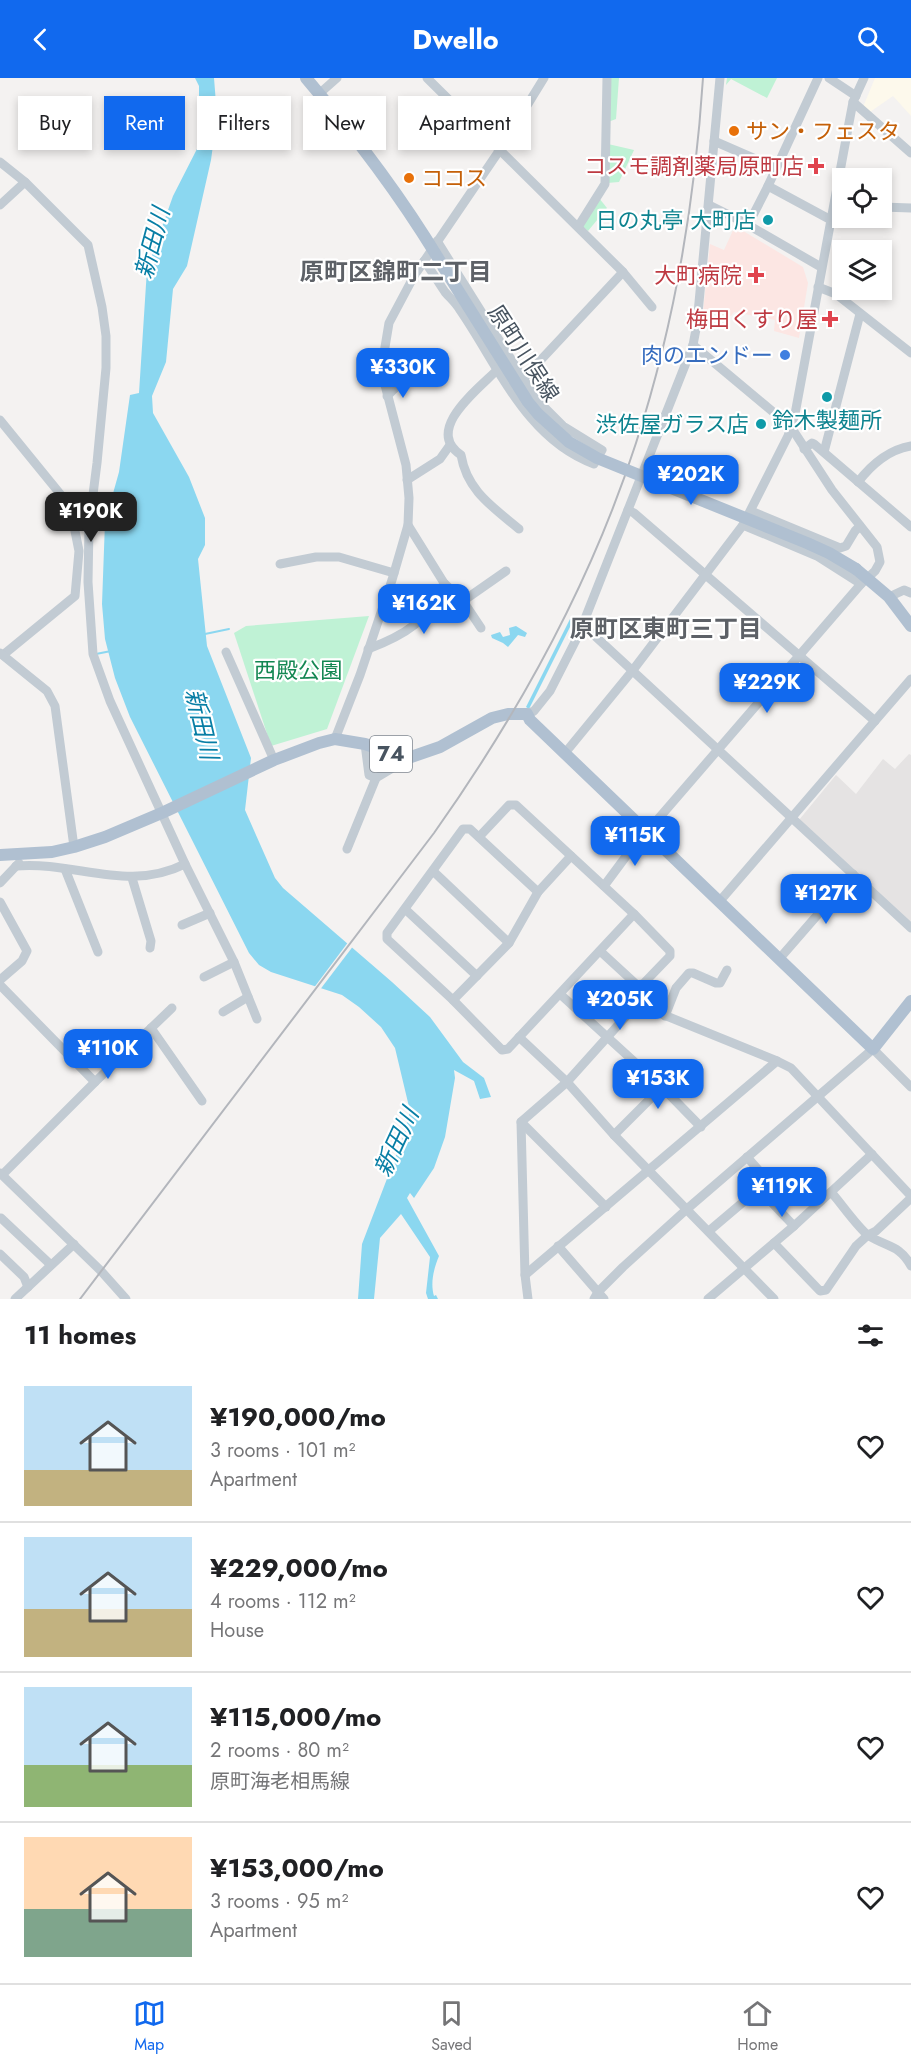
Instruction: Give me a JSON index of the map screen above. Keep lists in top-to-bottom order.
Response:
{
  "streets": {
    "main road": ["原町川俣線", "74"]
  },
  "districts": ["原町区錦町二丁目", "原町区東町三丁目"],
  "water": ["新田川"],
  "parks": ["西殿公園"],
  "places": {
    "other": [
      "サン・フェスタ",
      "ココス",
      "日の丸亭 大町店",
      "肉のエンドー",
      "鈴木製麺所",
      "渋佐屋ガラス店"
    ],
    "health": ["コスモ調剤薬局原町店", "大町病院", "梅田くすり屋"]
  },
  "page": {
    "header": "Dwello",
    "chip": [
      "Buy",
      "Rent",
      "Filters",
      "New",
      "Apartment"
    ],
    "price": [
      "¥330K",
      "¥202K",
      "¥190K",
      "¥162K",
      "¥229K",
      "¥115K",
      "¥127K",
      "¥205K",
      "¥110K",
      "¥153K",
      "¥119K"
    ],
    "heading": "11 homes",
    "list": [
      {
        "name": "¥190,000/mo",
        "note": "3 rooms · 101 m² · Apartment"
      },
      {
        "name": "¥229,000/mo",
        "note": "4 rooms · 112 m² · House"
      },
      {
        "name": "¥115,000/mo",
        "note": "2 rooms · 80 m² · 原町海老相馬線"
      },
      {
        "name": "¥153,000/mo",
        "note": "3 rooms · 95 m² · Apartment"
      }
    ],
    "tabs": ["Map", "Saved", "Home"]
  }
}
